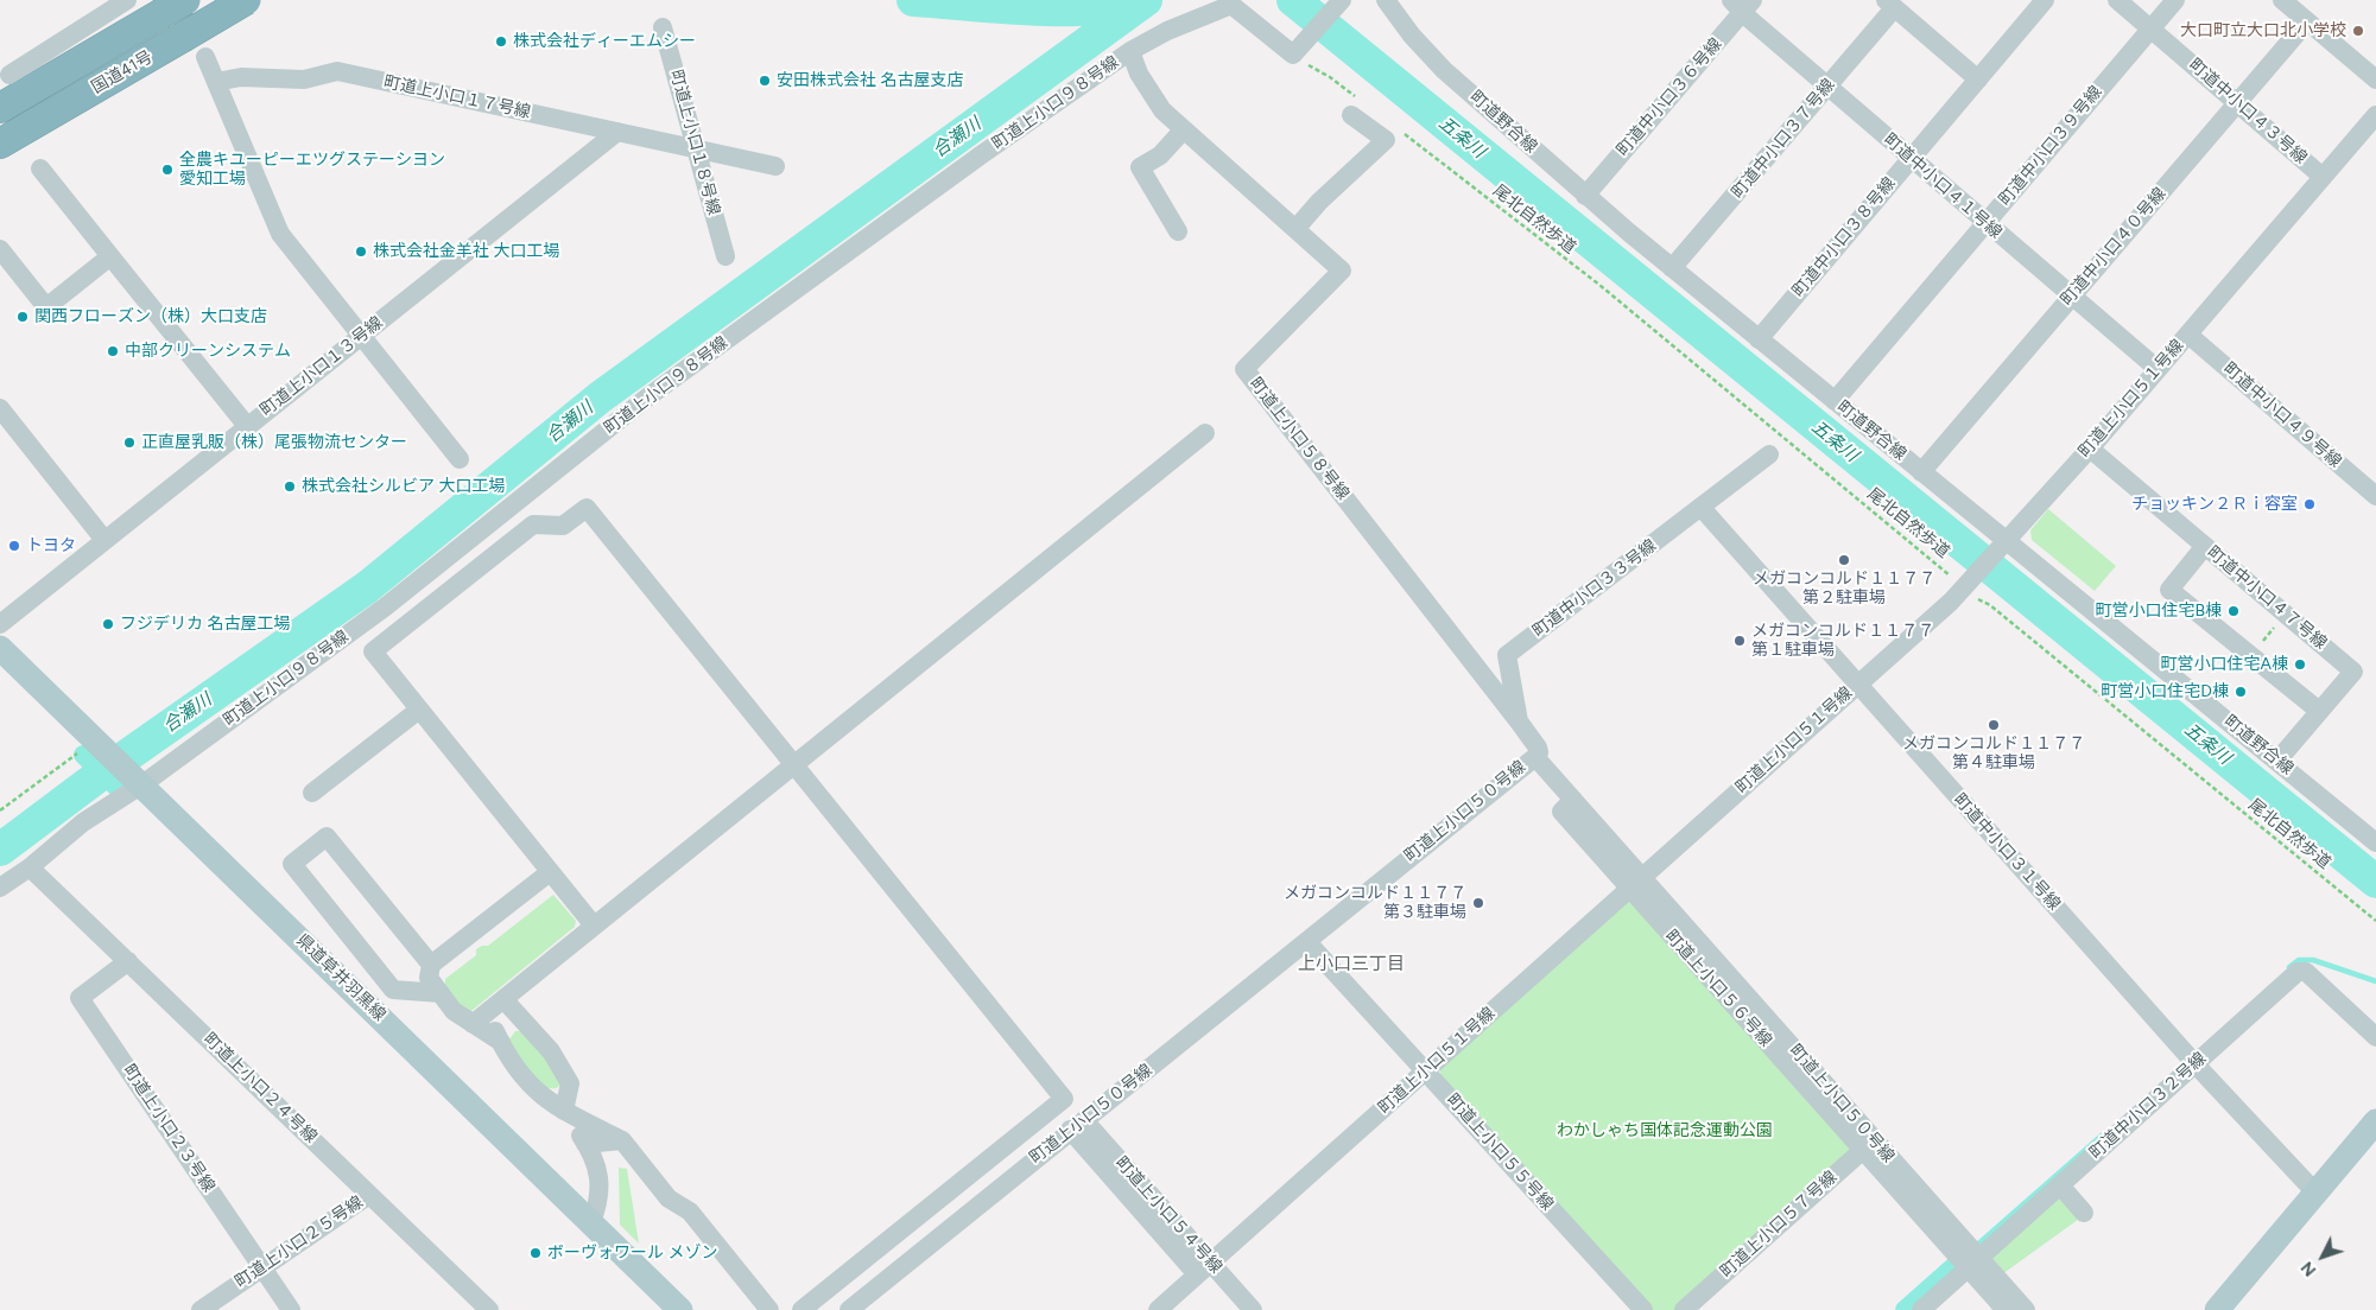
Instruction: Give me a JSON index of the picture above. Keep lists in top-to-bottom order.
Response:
{
  "streets": {
    "highway": ["国道41号"],
    "main road": ["県道草井羽黒線"],
    "street": [
      "町道上小口１７号線",
      "町道中小口３６号線",
      "町道上小口９８号線",
      "町道中小口４３号線",
      "町道野合線",
      "町道中小口３７号線",
      "町道上小口１８号線",
      "町道中小口３９号線",
      "町道中小口４１号線",
      "町道中小口３８号線",
      "町道中小口４０号線",
      "町道上小口１３号線",
      "町道上小口５１号線",
      "町道中小口４９号線",
      "町道上小口５８号線",
      "町道中小口３３号線",
      "町道中小口４７号線",
      "町道上小口５０号線",
      "町道中小口３１号線",
      "町道上小口５６号線",
      "町道上小口２４号線",
      "町道中小口３２号線",
      "町道上小口２３号線",
      "町道上小口５５号線",
      "町道上小口５４号線",
      "町道上小口５７号線",
      "町道上小口２５号線"
    ],
    "path": ["尾北自然歩道"]
  },
  "crossings": [
    ["町道上小口１７号線", "町道上小口１８号線"],
    ["町道上小口１７号線", "町道上小口１３号線"],
    ["町道中小口３６号線", "町道野合線"],
    ["町道中小口３６号線", "町道中小口４１号線"],
    ["町道上小口９８号線", "町道上小口５８号線"],
    ["町道上小口９８号線", "県道草井羽黒線"],
    ["町道上小口９８号線", "町道上小口２４号線"],
    ["町道中小口４３号線", "町道中小口３９号線"],
    ["町道中小口４３号線", "町道中小口４０号線"],
    ["町道中小口４３号線", "町道上小口５１号線"],
    ["町道野合線", "町道中小口３７号線"],
    ["町道野合線", "町道中小口３９号線"],
    ["町道野合線", "町道中小口３８号線"],
    ["町道野合線", "町道中小口４０号線"],
    ["町道野合線", "町道上小口５１号線"],
    ["町道野合線", "町道中小口４７号線"],
    ["町道中小口３７号線", "町道中小口４１号線"],
    ["町道中小口３９号線", "町道中小口４１号線"],
    ["町道中小口４１号線", "町道中小口３８号線"],
    ["町道中小口４１号線", "町道中小口４０号線"],
    ["町道中小口４１号線", "町道上小口５１号線"],
    ["尾北自然歩道", "町道上小口５１号線"],
    ["町道上小口５１号線", "町道中小口４９号線"],
    ["町道上小口５１号線", "町道中小口４７号線"],
    ["町道上小口５１号線", "町道中小口３１号線"],
    ["町道上小口５１号線", "町道上小口５６号線"],
    ["町道上小口５１号線", "町道上小口５５号線"],
    ["町道上小口５１号線", "町道上小口５４号線"],
    ["町道上小口５８号線", "町道中小口３３号線"],
    ["町道中小口３３号線", "町道上小口５０号線"],
    ["町道中小口３３号線", "町道中小口３１号線"],
    ["町道上小口５０号線", "町道上小口５６号線"],
    ["町道上小口５０号線", "町道上小口５５号線"],
    ["町道上小口５０号線", "町道上小口５４号線"],
    ["町道中小口３１号線", "町道中小口３２号線"],
    ["町道上小口５６号線", "町道中小口３２号線"],
    ["町道上小口５６号線", "町道上小口５７号線"],
    ["町道上小口２４号線", "町道上小口２３号線"],
    ["町道上小口２４号線", "町道上小口２５号線"],
    ["町道上小口２３号線", "町道上小口２５号線"]
  ],
  "districts": ["上小口三丁目"],
  "water": ["合瀬川", "五条川"],
  "parks": ["わかしゃち国体記念運動公園"],
  "places": [
    "大口町立大口北小学校",
    "株式会社ディーエムシー",
    "安田株式会社 名古屋支店",
    "全農キユーピーエツグステーシヨン 愛知工場",
    "株式会社金羊社 大口工場",
    "関西フローズン（株）大口支店",
    "中部クリーンシステム",
    "正直屋乳販（株）尾張物流センター",
    "株式会社シルビア 大口工場",
    "チョッキン２Ｒｉ容室",
    "トヨタ",
    "メガコンコルド１１７７ 第２駐車場",
    "町営小口住宅B棟",
    "フジデリカ 名古屋工場",
    "メガコンコルド１１７７ 第１駐車場",
    "町営小口住宅A棟",
    "町営小口住宅D棟",
    "メガコンコルド１１７７ 第４駐車場",
    "メガコンコルド１１７７ 第３駐車場",
    "ボーヴォワール メゾン"
  ],
  "north": "bottom left"
}
